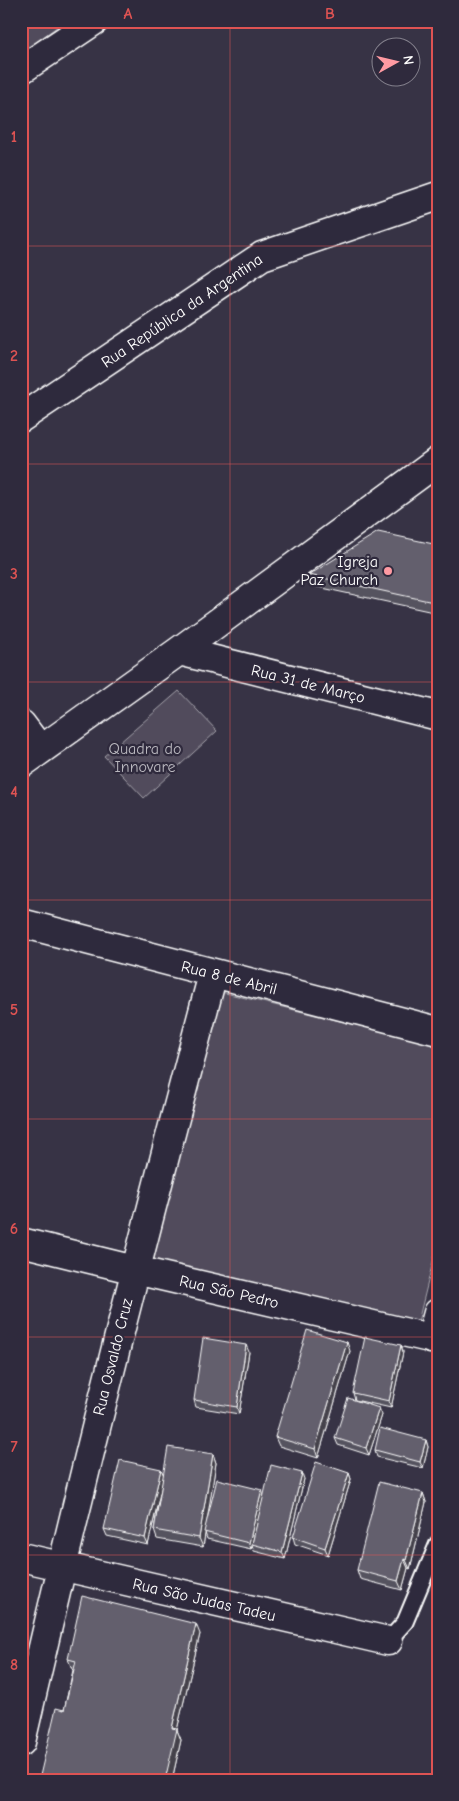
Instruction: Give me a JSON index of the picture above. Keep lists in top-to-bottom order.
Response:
{
  "streets": {
    "street": [
      "Rua República da Argentina",
      "Rua 31 de Março",
      "Rua 8 de Abril",
      "Rua São Pedro",
      "Rua Osvaldo Cruz",
      "Rua São Judas Tadeu"
    ]
  },
  "crossings": [
    ["Rua 8 de Abril", "Rua Osvaldo Cruz"],
    ["Rua São Pedro", "Rua Osvaldo Cruz"],
    ["Rua Osvaldo Cruz", "Rua São Judas Tadeu"]
  ],
  "parks": ["Quadra do Innovare"],
  "places": ["Igreja Paz Church"],
  "north": "right",
  "grid": {
    "columns": ["A", "B"],
    "rows": [
      "1",
      "2",
      "3",
      "4",
      "5",
      "6",
      "7",
      "8"
    ]
  }
}
